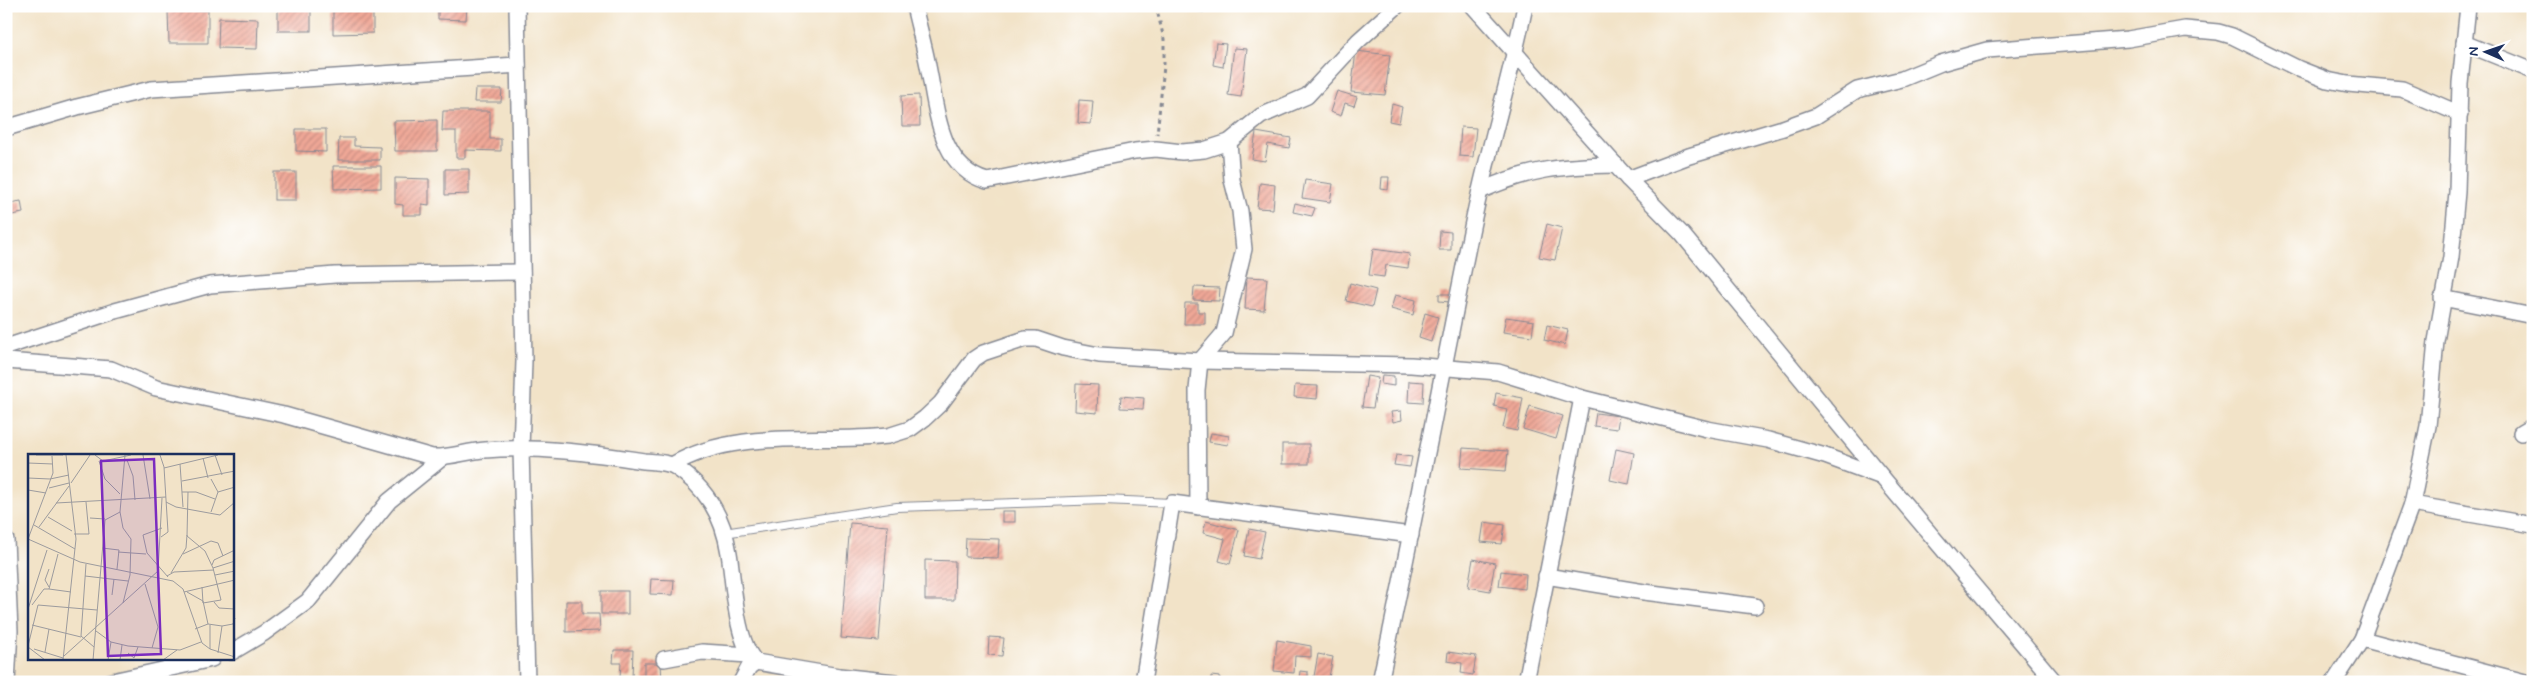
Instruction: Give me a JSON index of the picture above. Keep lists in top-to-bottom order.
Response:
{
  "north": "left"
}
